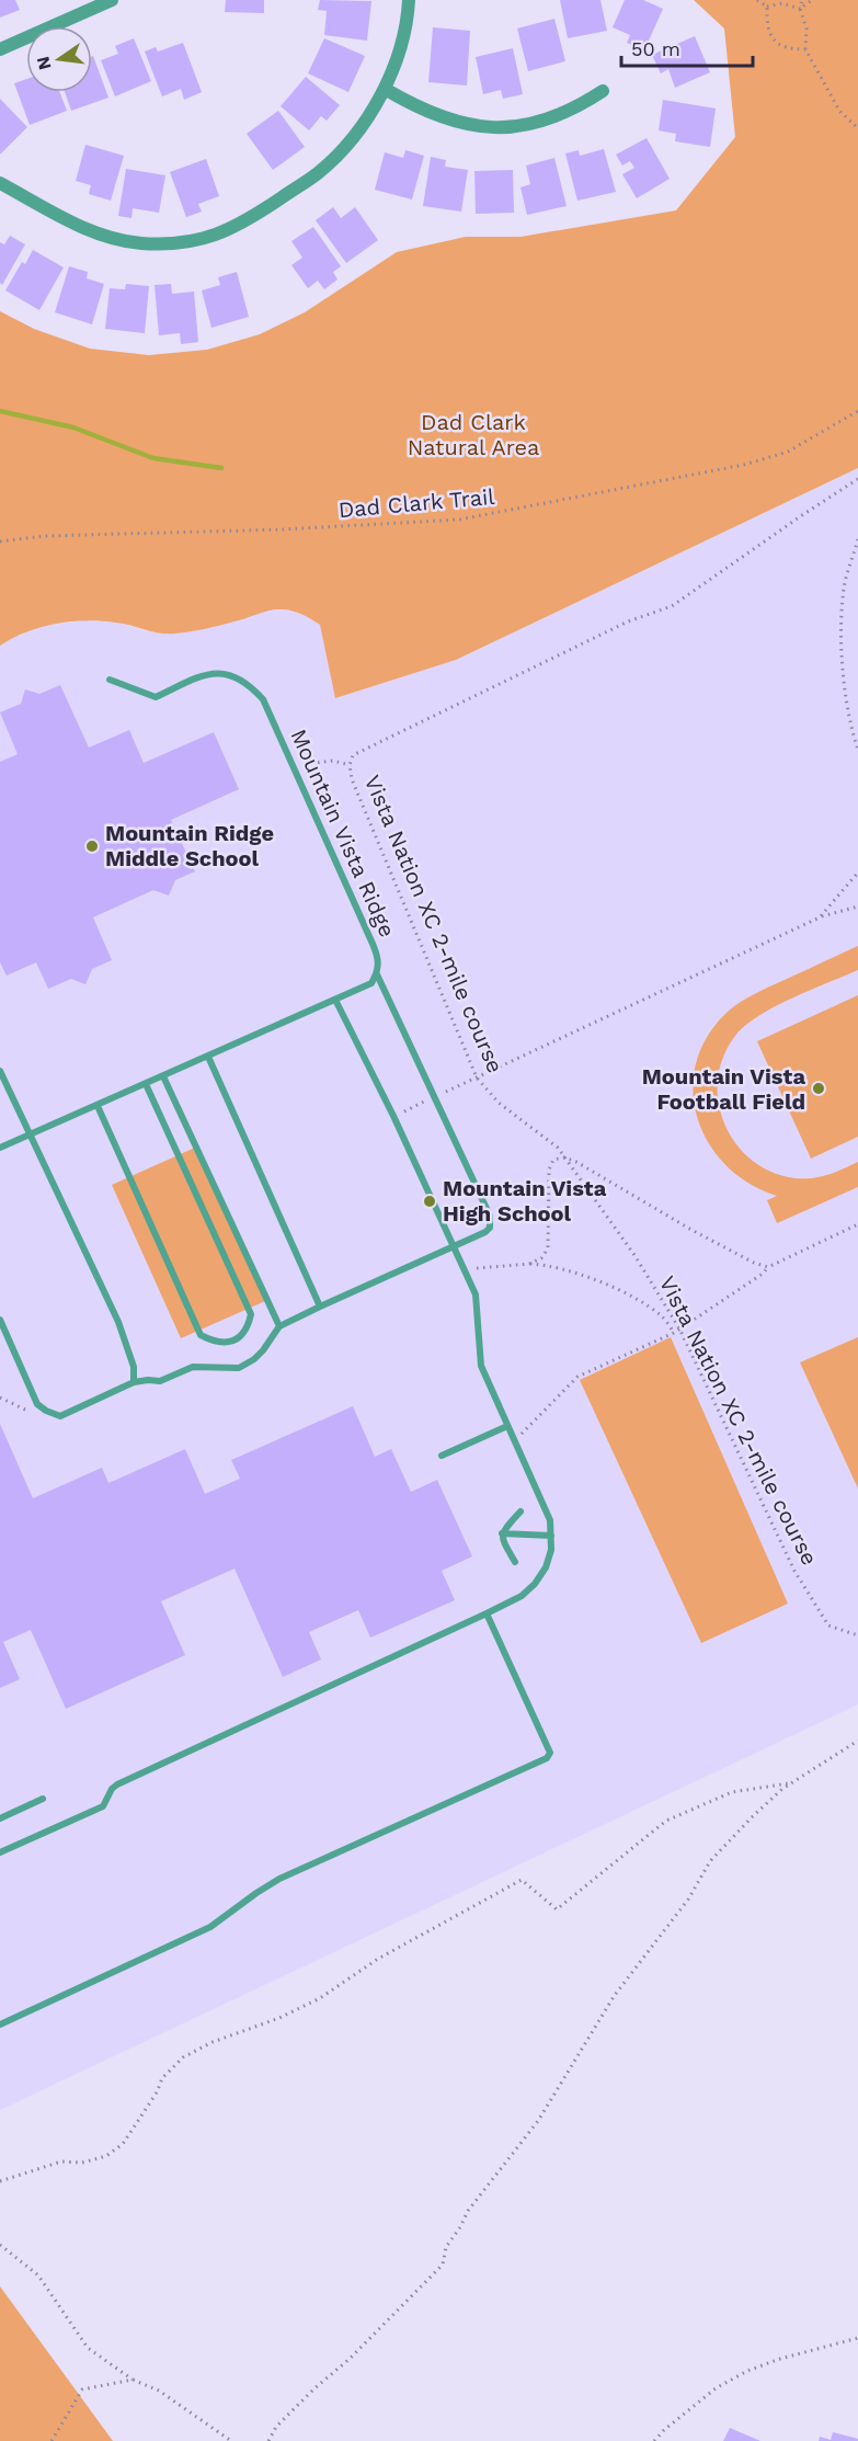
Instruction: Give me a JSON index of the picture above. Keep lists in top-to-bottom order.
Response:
{
  "streets": {
    "lane": ["Mountain Vista Ridge"],
    "path": ["Dad Clark Trail", "Vista Nation XC 2-mile course"]
  },
  "parks": ["Dad Clark Natural Area"],
  "places": ["Mountain Ridge Middle School", "Mountain Vista Football Field", "Mountain Vista High School"],
  "scale_bar": "50 m",
  "north": "left"
}
